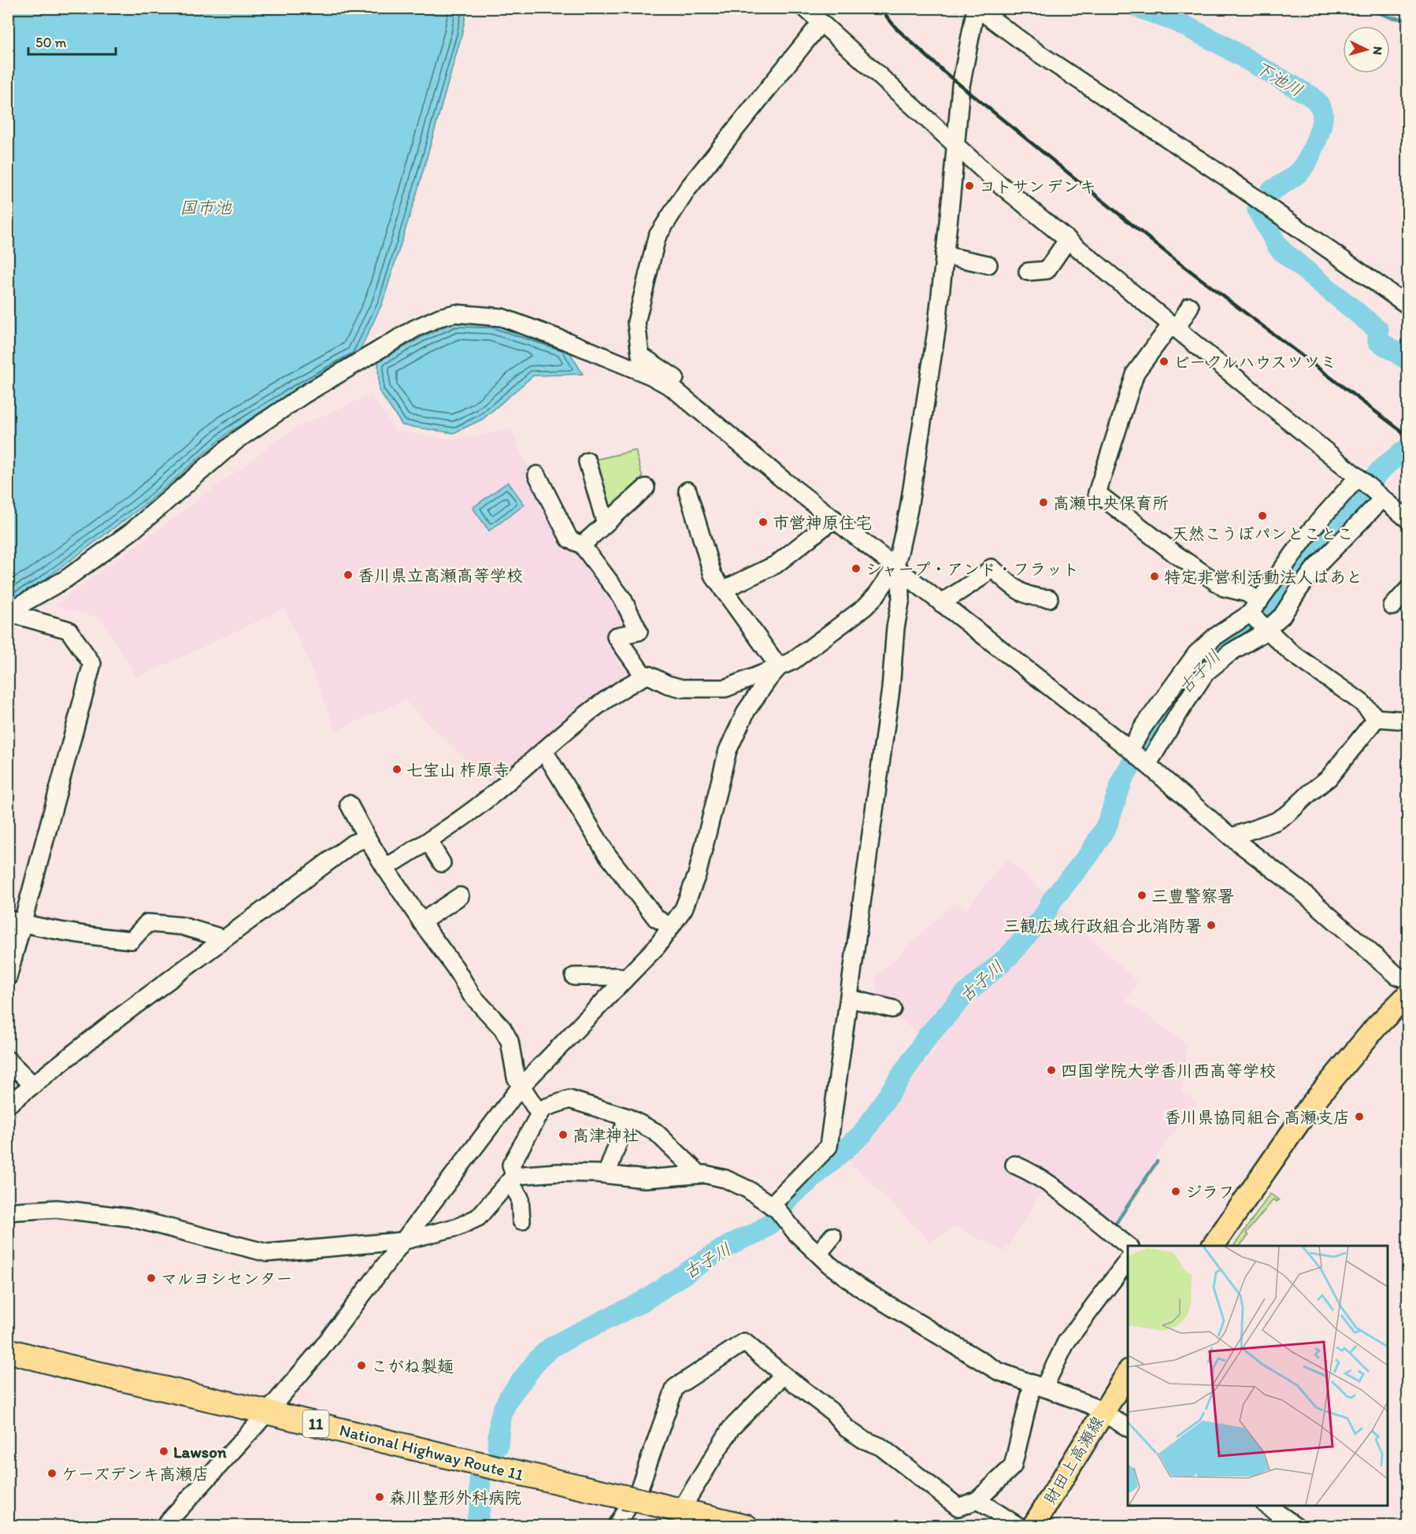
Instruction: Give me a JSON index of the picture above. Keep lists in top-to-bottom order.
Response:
{
  "streets": {
    "highway": ["11", "National Highway Route 11"],
    "main road": ["財田上高瀬線"]
  },
  "water": ["下池川", "国市池", "古子川"],
  "places": [
    "コトサンデンキ",
    "ビークルハウスツツミ",
    "高瀬中央保育所",
    "天然こうぼパンとことこ",
    "市営神原住宅",
    "シャープ・アンド・フラット",
    "香川県立高瀬高等学校",
    "特定非営利活動法人はあと",
    "七宝山 柞原寺",
    "三豊警察署",
    "三観広域行政組合北消防署",
    "四国学院大学香川西高等学校",
    "香川県協同組合 高瀬支店",
    "高津神社",
    "ジラフ",
    "マルヨシセンター",
    "こがね製麺",
    "Lawson",
    "ケーズデンキ高瀬店",
    "森川整形外科病院"
  ],
  "scale_bar": "50 m",
  "north": "right"
}
